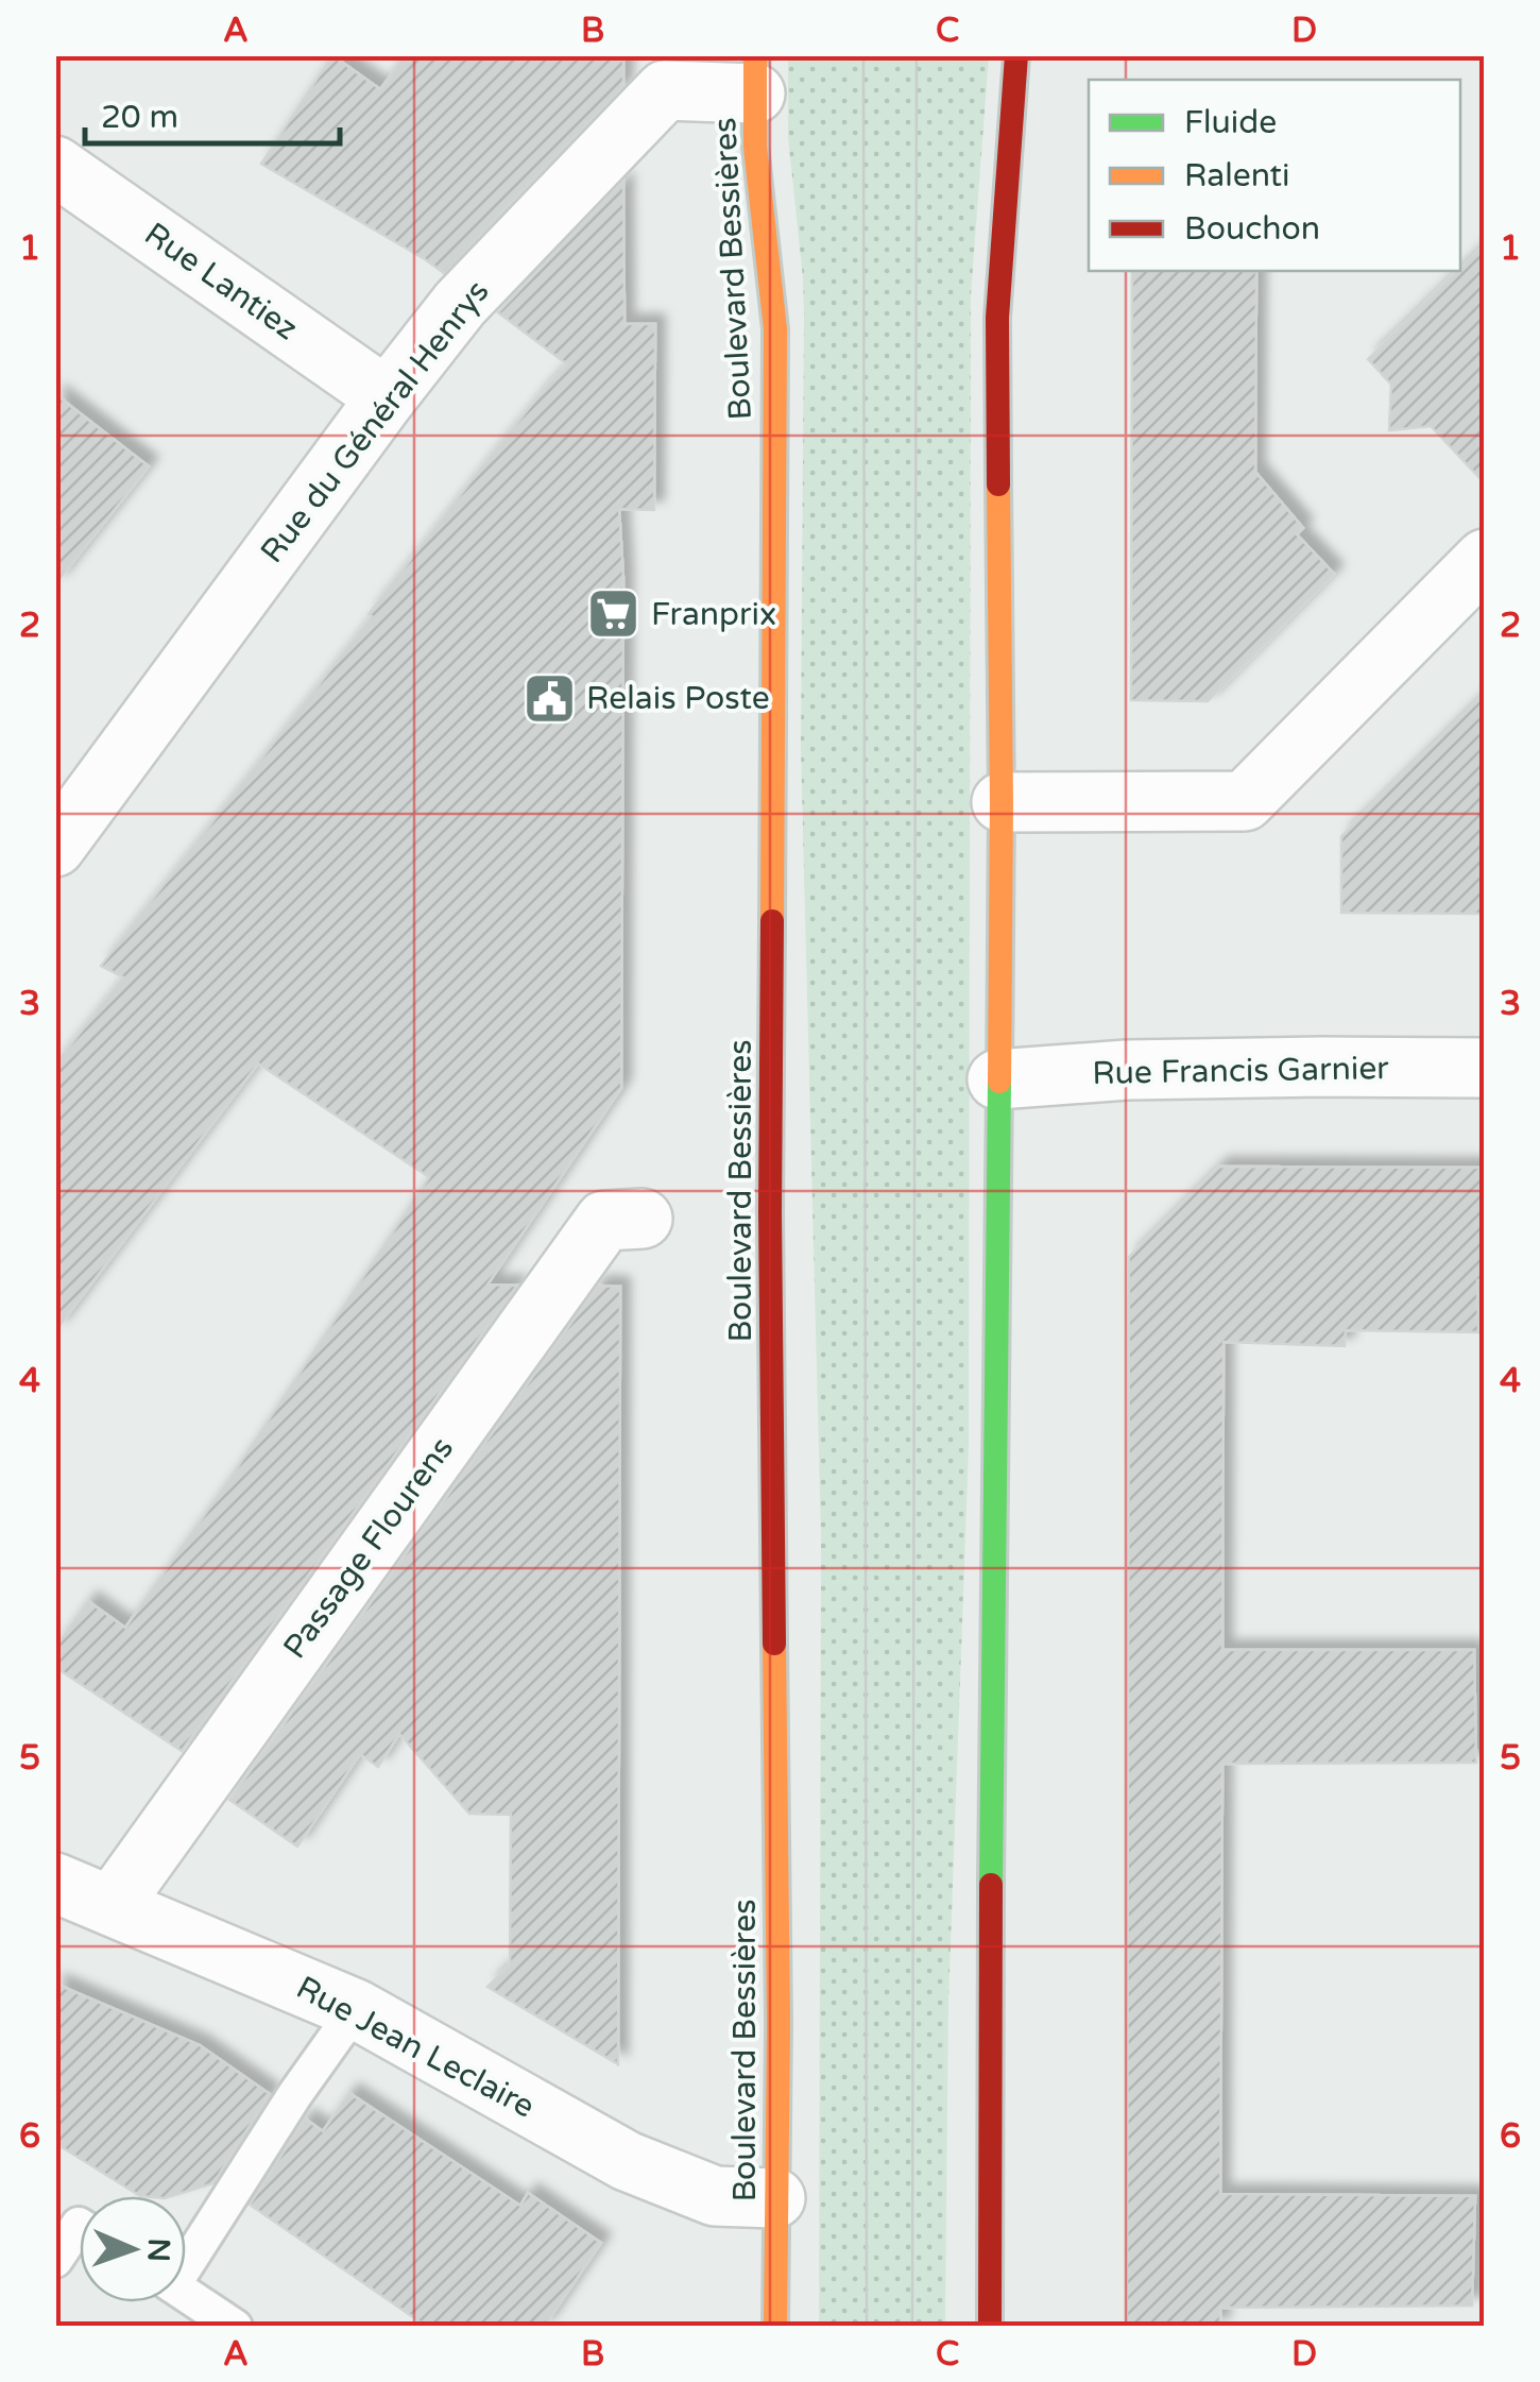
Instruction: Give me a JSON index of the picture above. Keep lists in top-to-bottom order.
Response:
{
  "streets": {
    "main road": ["Boulevard Bessières"],
    "street": [
      "Rue Lantiez",
      "Rue du Général Henrys",
      "Rue Francis Garnier",
      "Passage Flourens",
      "Rue Jean Leclaire"
    ]
  },
  "crossings": [
    ["Boulevard Bessières", "Rue du Général Henrys"],
    ["Boulevard Bessières", "Rue Jean Leclaire"],
    ["Rue Lantiez", "Rue du Général Henrys"],
    ["Passage Flourens", "Rue Jean Leclaire"]
  ],
  "places": {
    "supermarket": ["Franprix"],
    "public building": ["Relais Poste"]
  },
  "legend": ["Fluide", "Ralenti", "Bouchon"],
  "scale_bar": "20 m",
  "north": "right",
  "grid": {
    "columns": [
      "A",
      "B",
      "C",
      "D"
    ],
    "rows": [
      "1",
      "2",
      "3",
      "4",
      "5",
      "6"
    ]
  }
}
